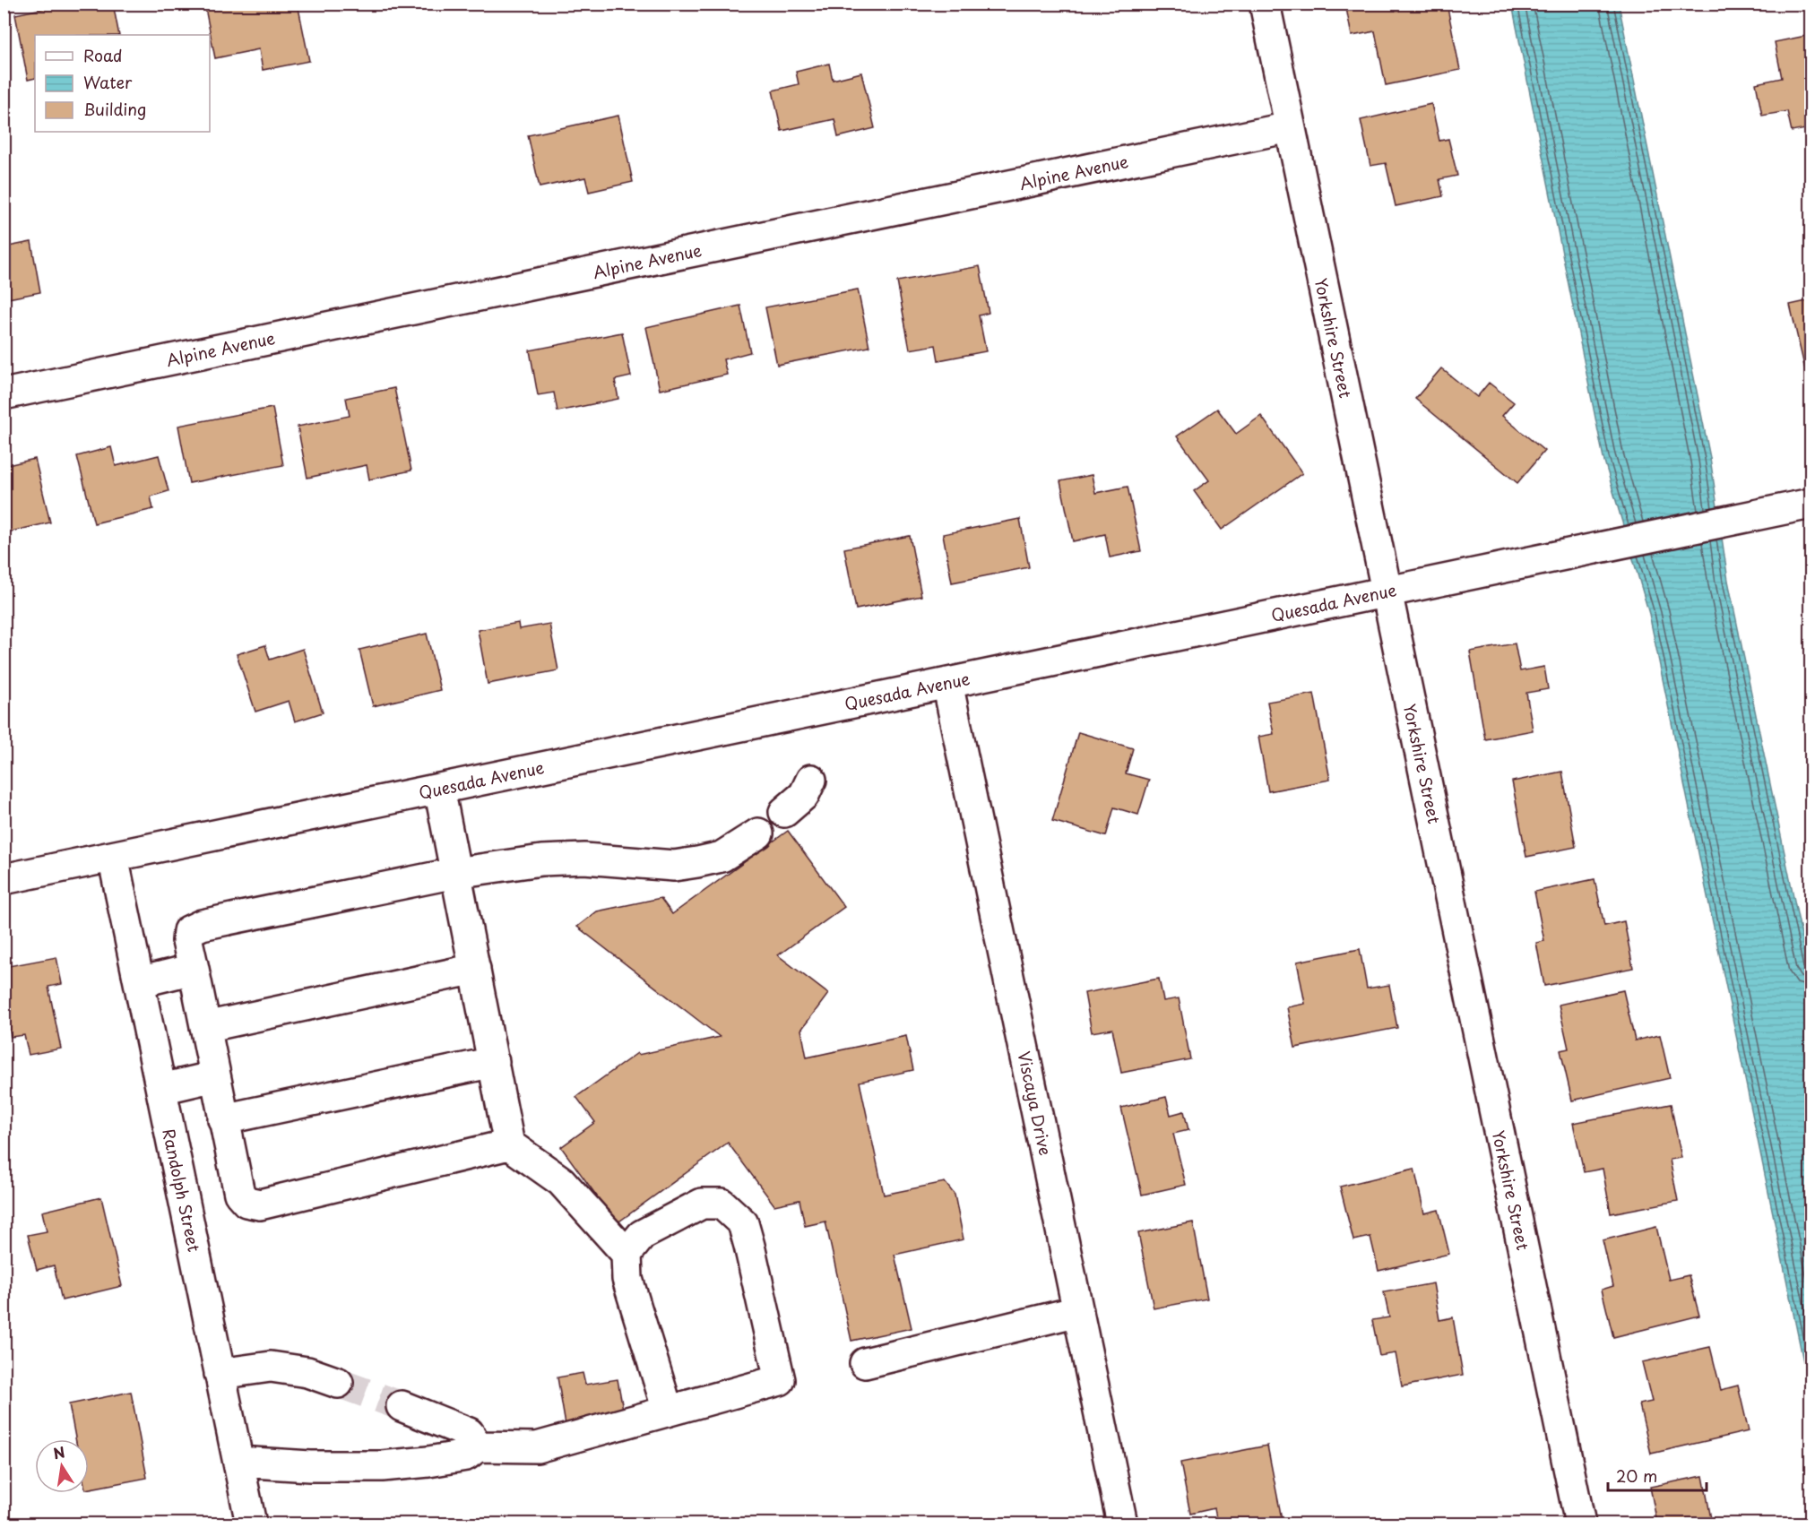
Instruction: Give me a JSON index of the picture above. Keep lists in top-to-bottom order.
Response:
{
  "streets": {
    "street": [
      "Alpine Avenue",
      "Yorkshire Street",
      "Quesada Avenue",
      "Viscaya Drive",
      "Randolph Street"
    ]
  },
  "crossings": [
    ["Alpine Avenue", "Yorkshire Street"],
    ["Yorkshire Street", "Quesada Avenue"],
    ["Quesada Avenue", "Viscaya Drive"],
    ["Quesada Avenue", "Randolph Street"]
  ],
  "legend": ["Road", "Water", "Building"],
  "scale_bar": "20 m",
  "north": "top"
}
